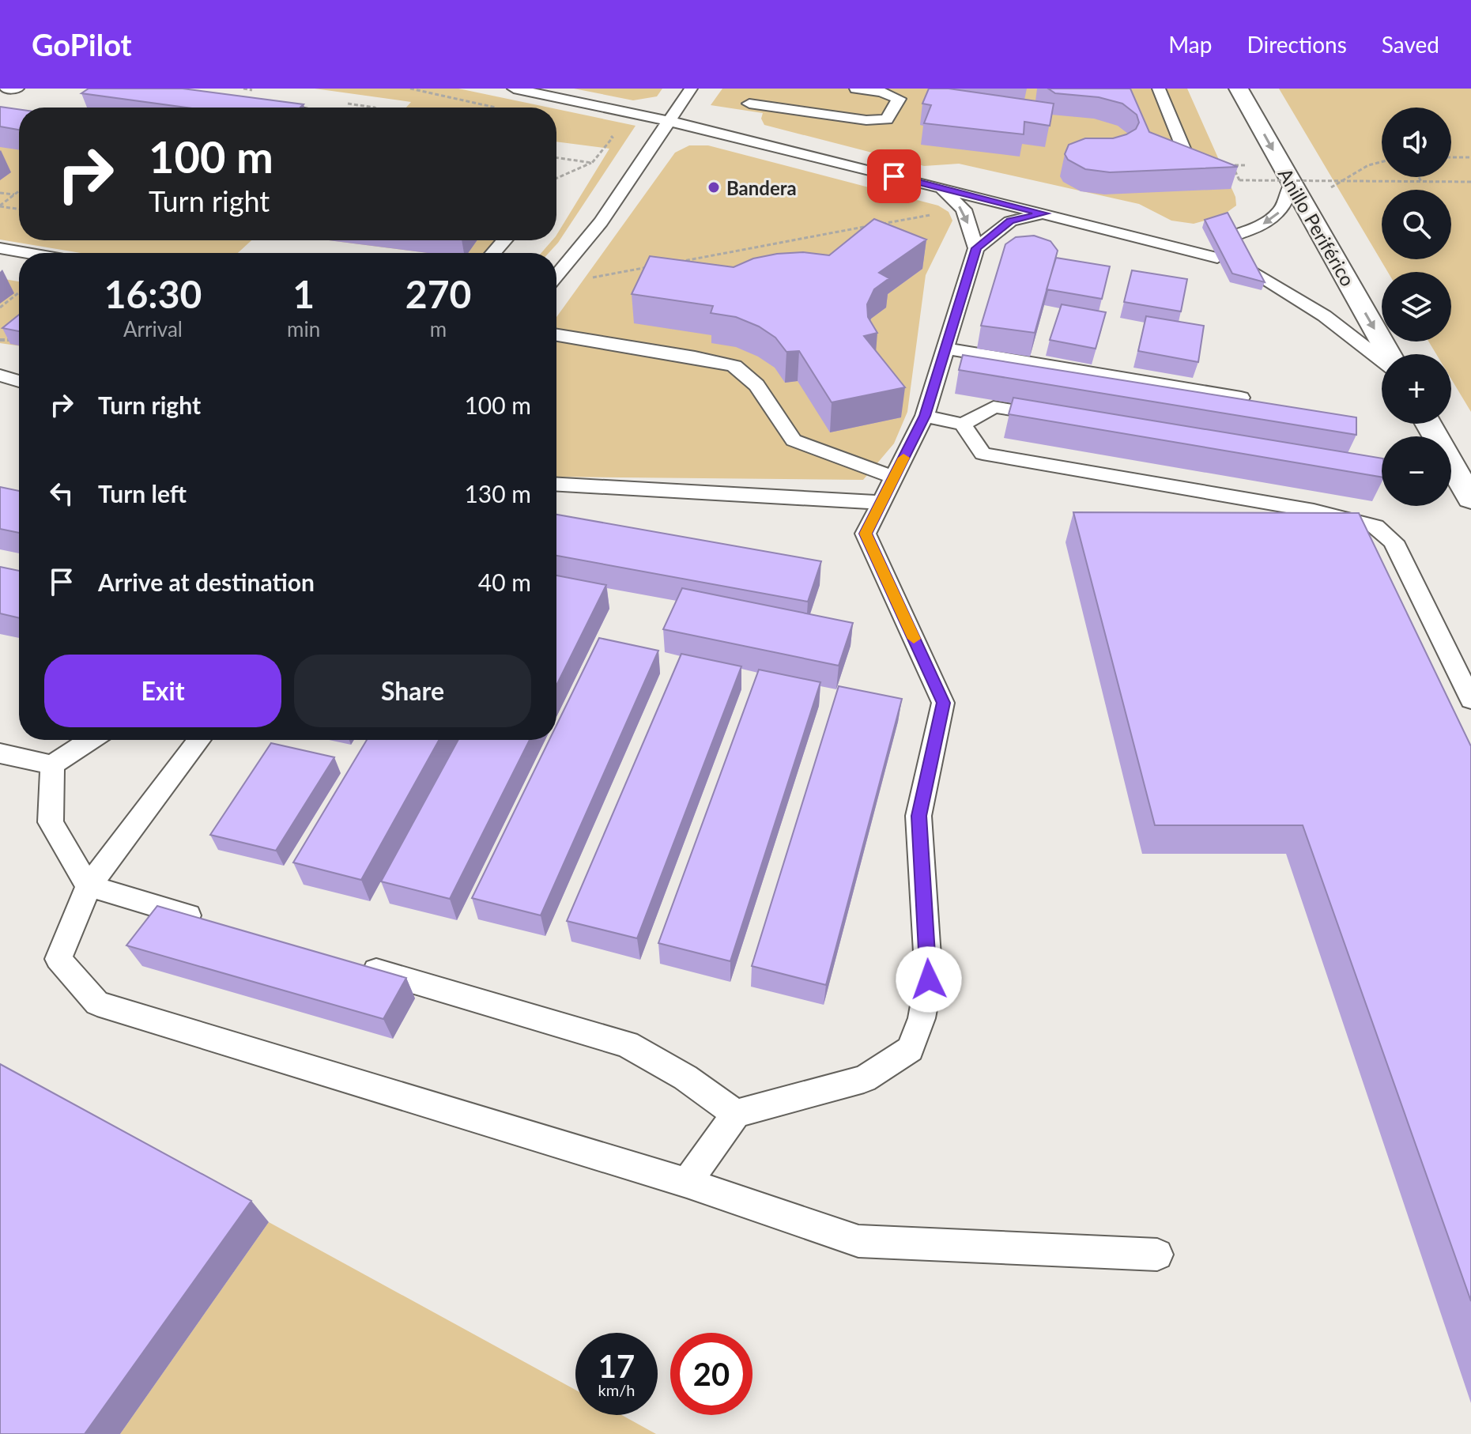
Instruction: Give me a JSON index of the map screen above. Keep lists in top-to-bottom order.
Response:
{
  "streets": {
    "main road": ["Anillo Periférico"]
  },
  "one_way": ["Anillo Periférico"],
  "places": ["Bandera"],
  "page": {
    "header": "GoPilot",
    "nav": ["Map", "Directions", "Saved"],
    "map_buttons": ["+", "−"],
    "turn": ["100 m", "Turn right"],
    "eta": [
      "16:30",
      "Arrival",
      "1",
      "min",
      "270",
      "m"
    ],
    "list": [
      {
        "name": "Turn right",
        "value": "100 m"
      },
      {
        "name": "Turn left",
        "value": "130 m"
      },
      {
        "name": "Arrive at destination",
        "value": "40 m"
      }
    ],
    "buttons": ["Exit", "Share"],
    "speed": "17 km/h",
    "limit": "20"
  }
}
